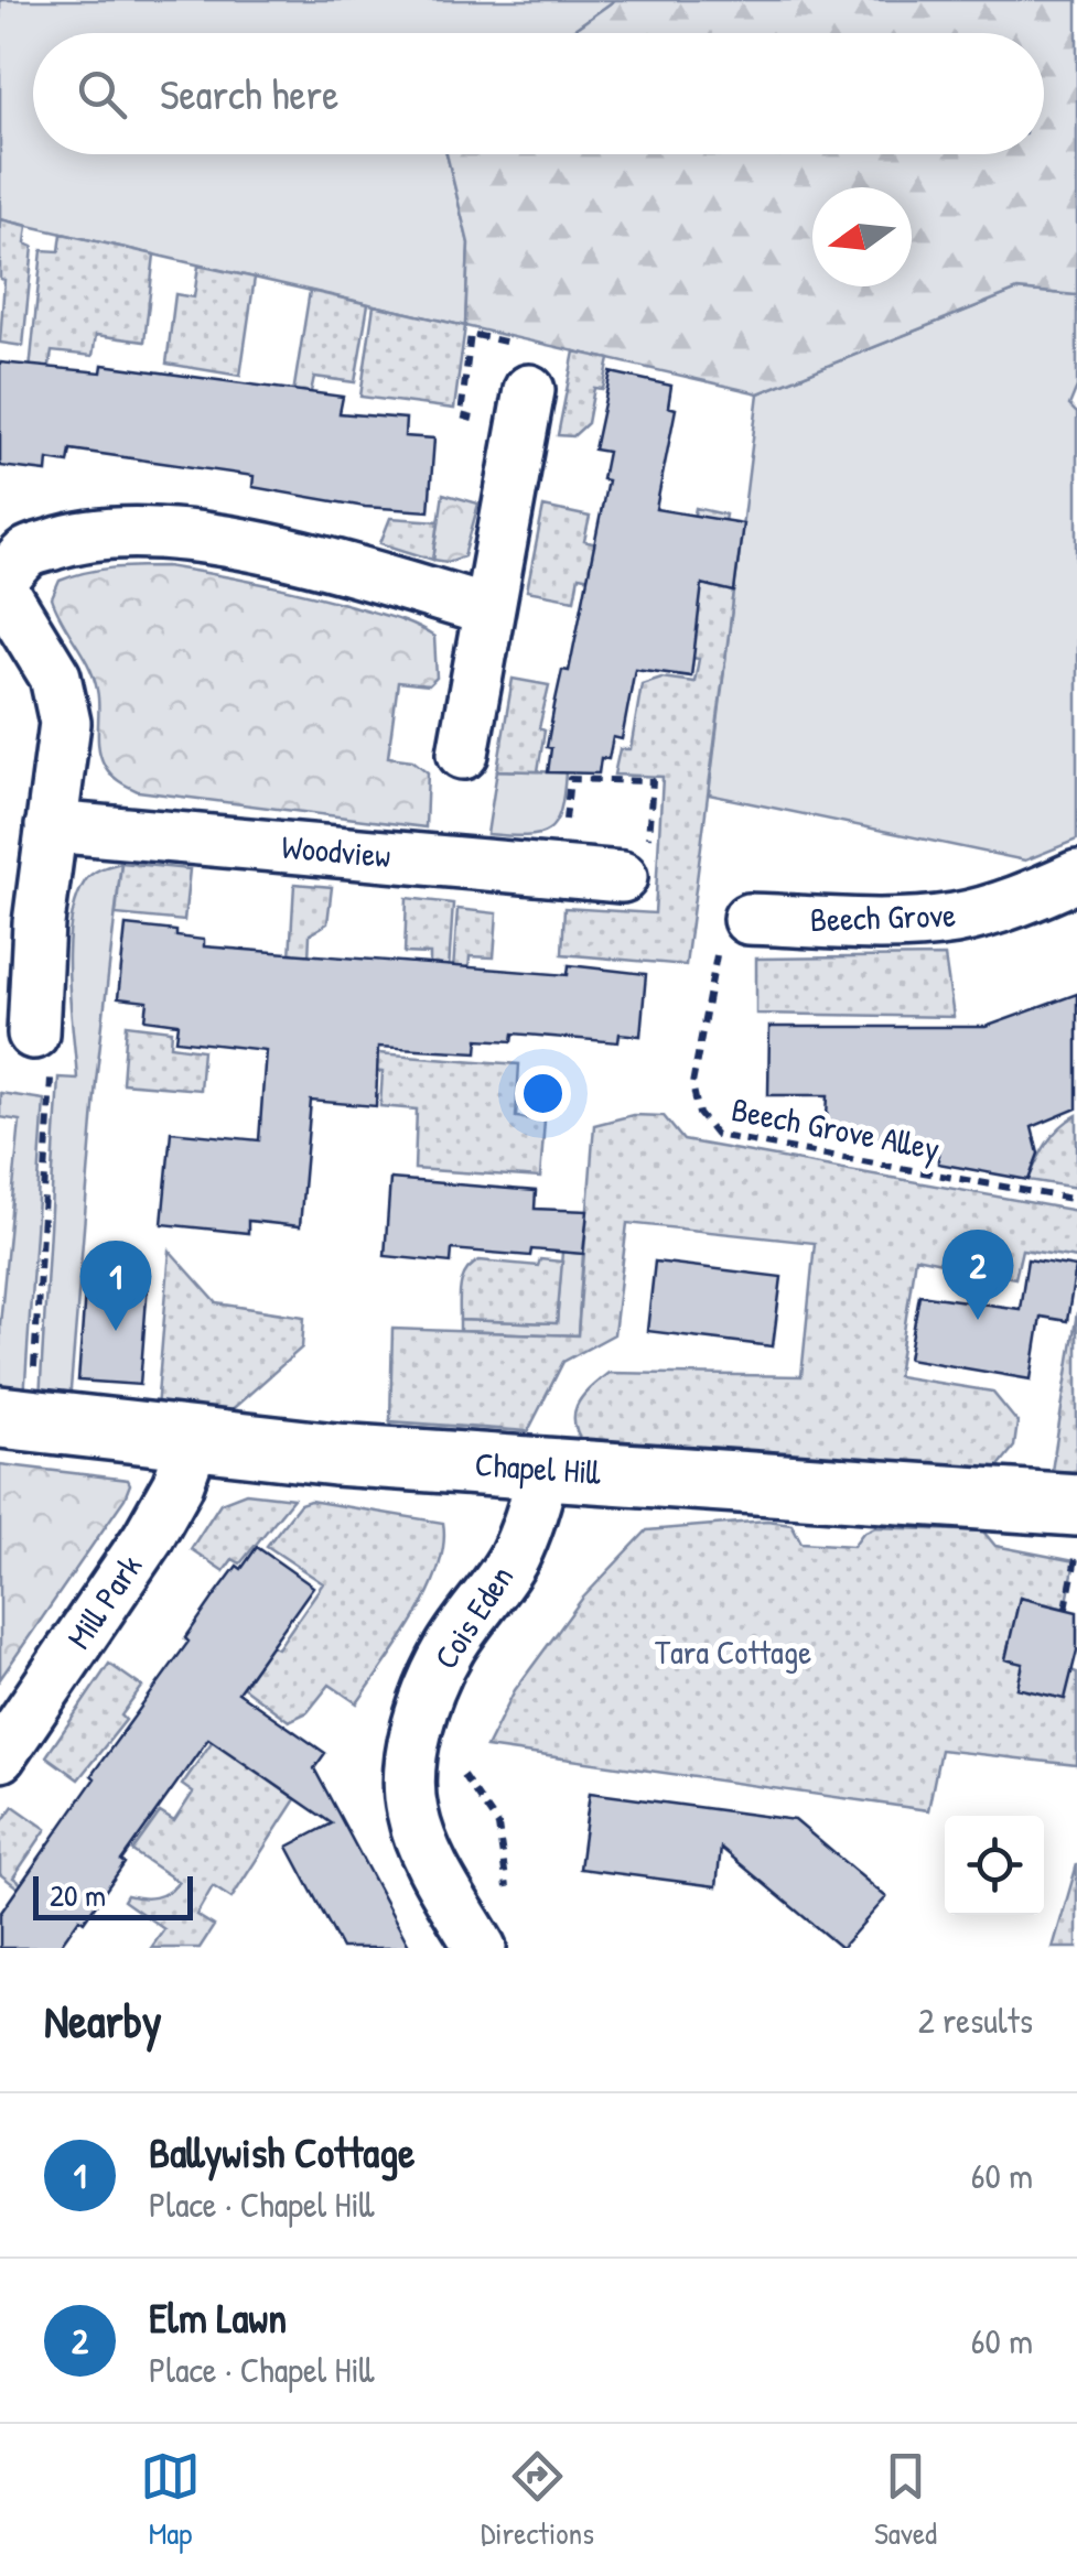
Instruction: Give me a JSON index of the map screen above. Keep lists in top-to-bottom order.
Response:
{
  "streets": {
    "street": [
      "Woodview",
      "Beech Grove",
      "Chapel Hill",
      "Mill Park",
      "Cois Eden"
    ],
    "path": ["Beech Grove Alley"]
  },
  "crossings": [
    ["Beech Grove", "Beech Grove Alley"],
    ["Chapel Hill", "Mill Park"],
    ["Chapel Hill", "Cois Eden"]
  ],
  "parks": ["Tara Cottage"],
  "scale_bar": "20 m",
  "north": "left",
  "page": {
    "search": "Search here",
    "pins": ["2", "1"],
    "scale": "20 m",
    "heading": ["Nearby", "2 results"],
    "list": [
      {
        "mark": "1",
        "name": "Ballywish Cottage",
        "note": "Place · Chapel Hill",
        "value": "60 m"
      },
      {
        "mark": "2",
        "name": "Elm Lawn",
        "note": "Place · Chapel Hill",
        "value": "60 m"
      }
    ],
    "nav": ["Map", "Directions", "Saved"]
  }
}
